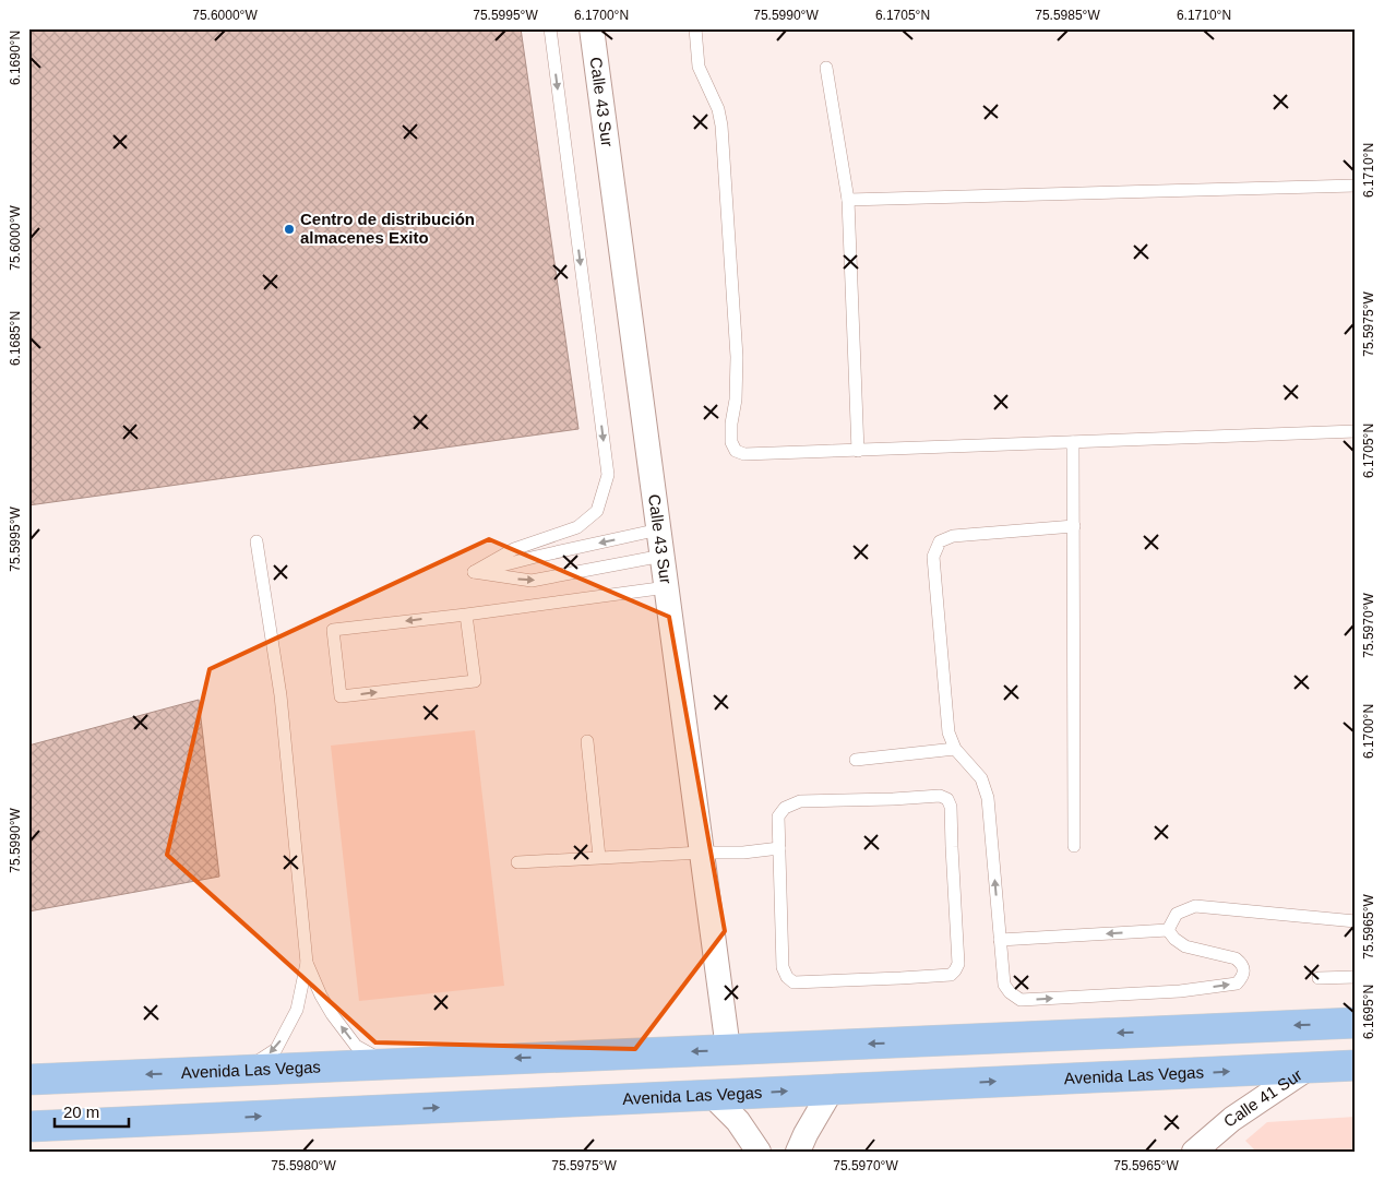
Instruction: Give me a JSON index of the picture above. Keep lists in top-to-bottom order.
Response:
{
  "streets": {
    "main road": ["Avenida Las Vegas"],
    "street": ["Calle 43 Sur", "Calle 41 Sur"]
  },
  "crossings": [
    ["Calle 43 Sur", "Avenida Las Vegas"],
    ["Avenida Las Vegas", "Calle 41 Sur"]
  ],
  "places": ["Centro de distribución almacenes Exito"],
  "scale_bar": "20 m",
  "coordinates": [
    "75.6000°W",
    "75.5995°W",
    "6.1700°N",
    "75.5990°W",
    "6.1705°N",
    "75.5985°W",
    "6.1710°N",
    "6.1690°N",
    "75.5975°W",
    "6.1685°N",
    "75.5970°W",
    "75.5965°W",
    "6.1695°N",
    "75.5980°W"
  ]
}
